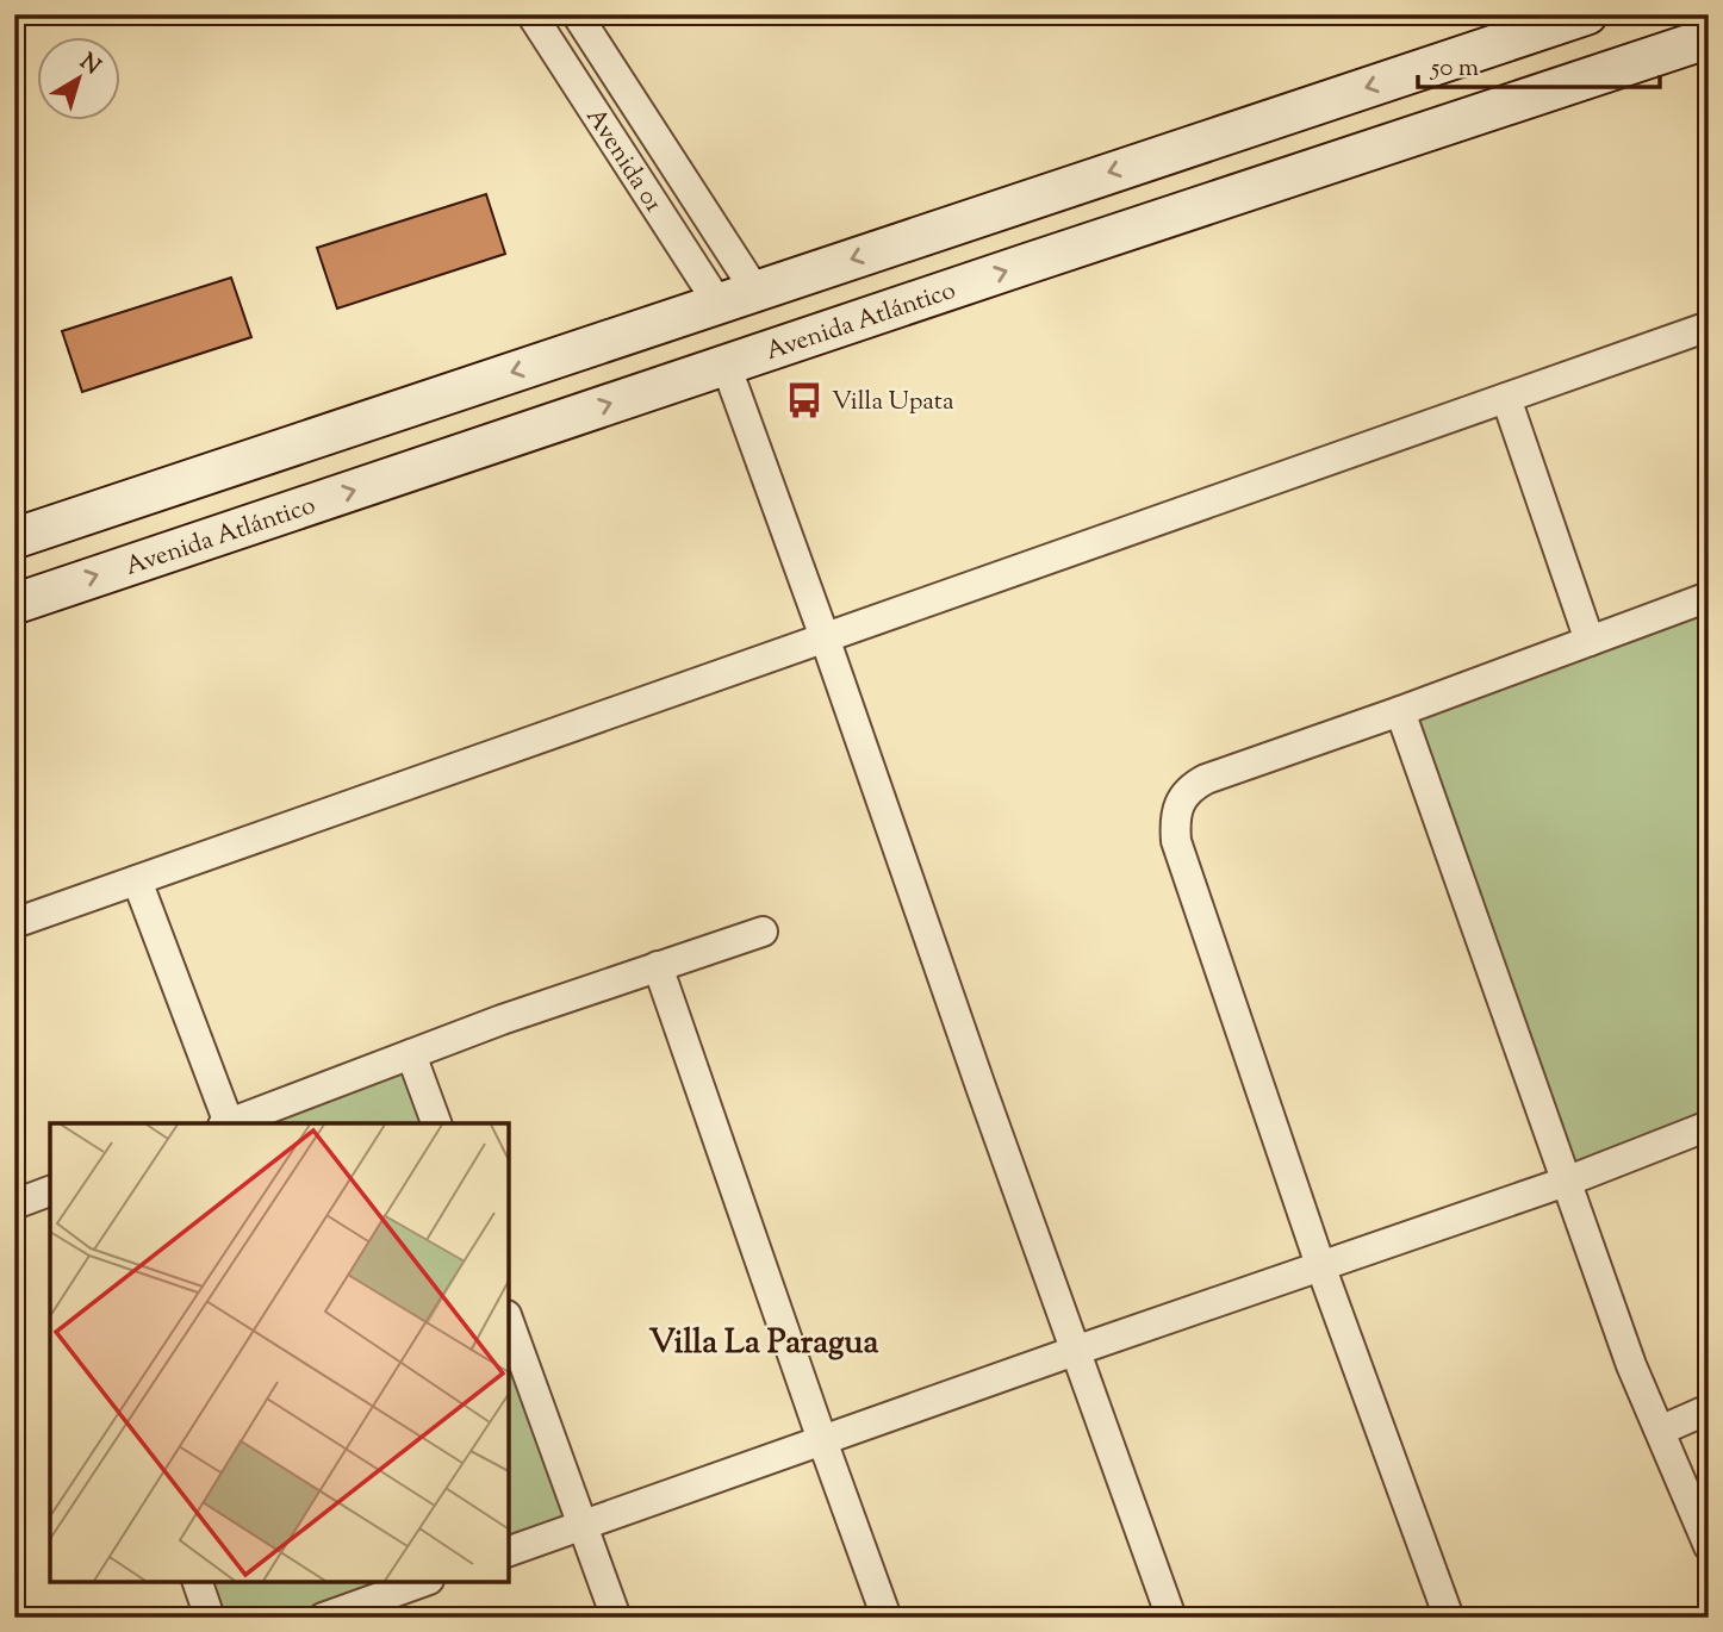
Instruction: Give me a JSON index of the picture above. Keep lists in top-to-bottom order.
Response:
{
  "streets": {
    "street": ["Avenida 01", "Avenida Atlántico"]
  },
  "districts": ["Villa La Paragua"],
  "places": {
    "bus stop": ["Villa Upata"]
  },
  "scale_bar": "50 m",
  "north": "top right"
}
